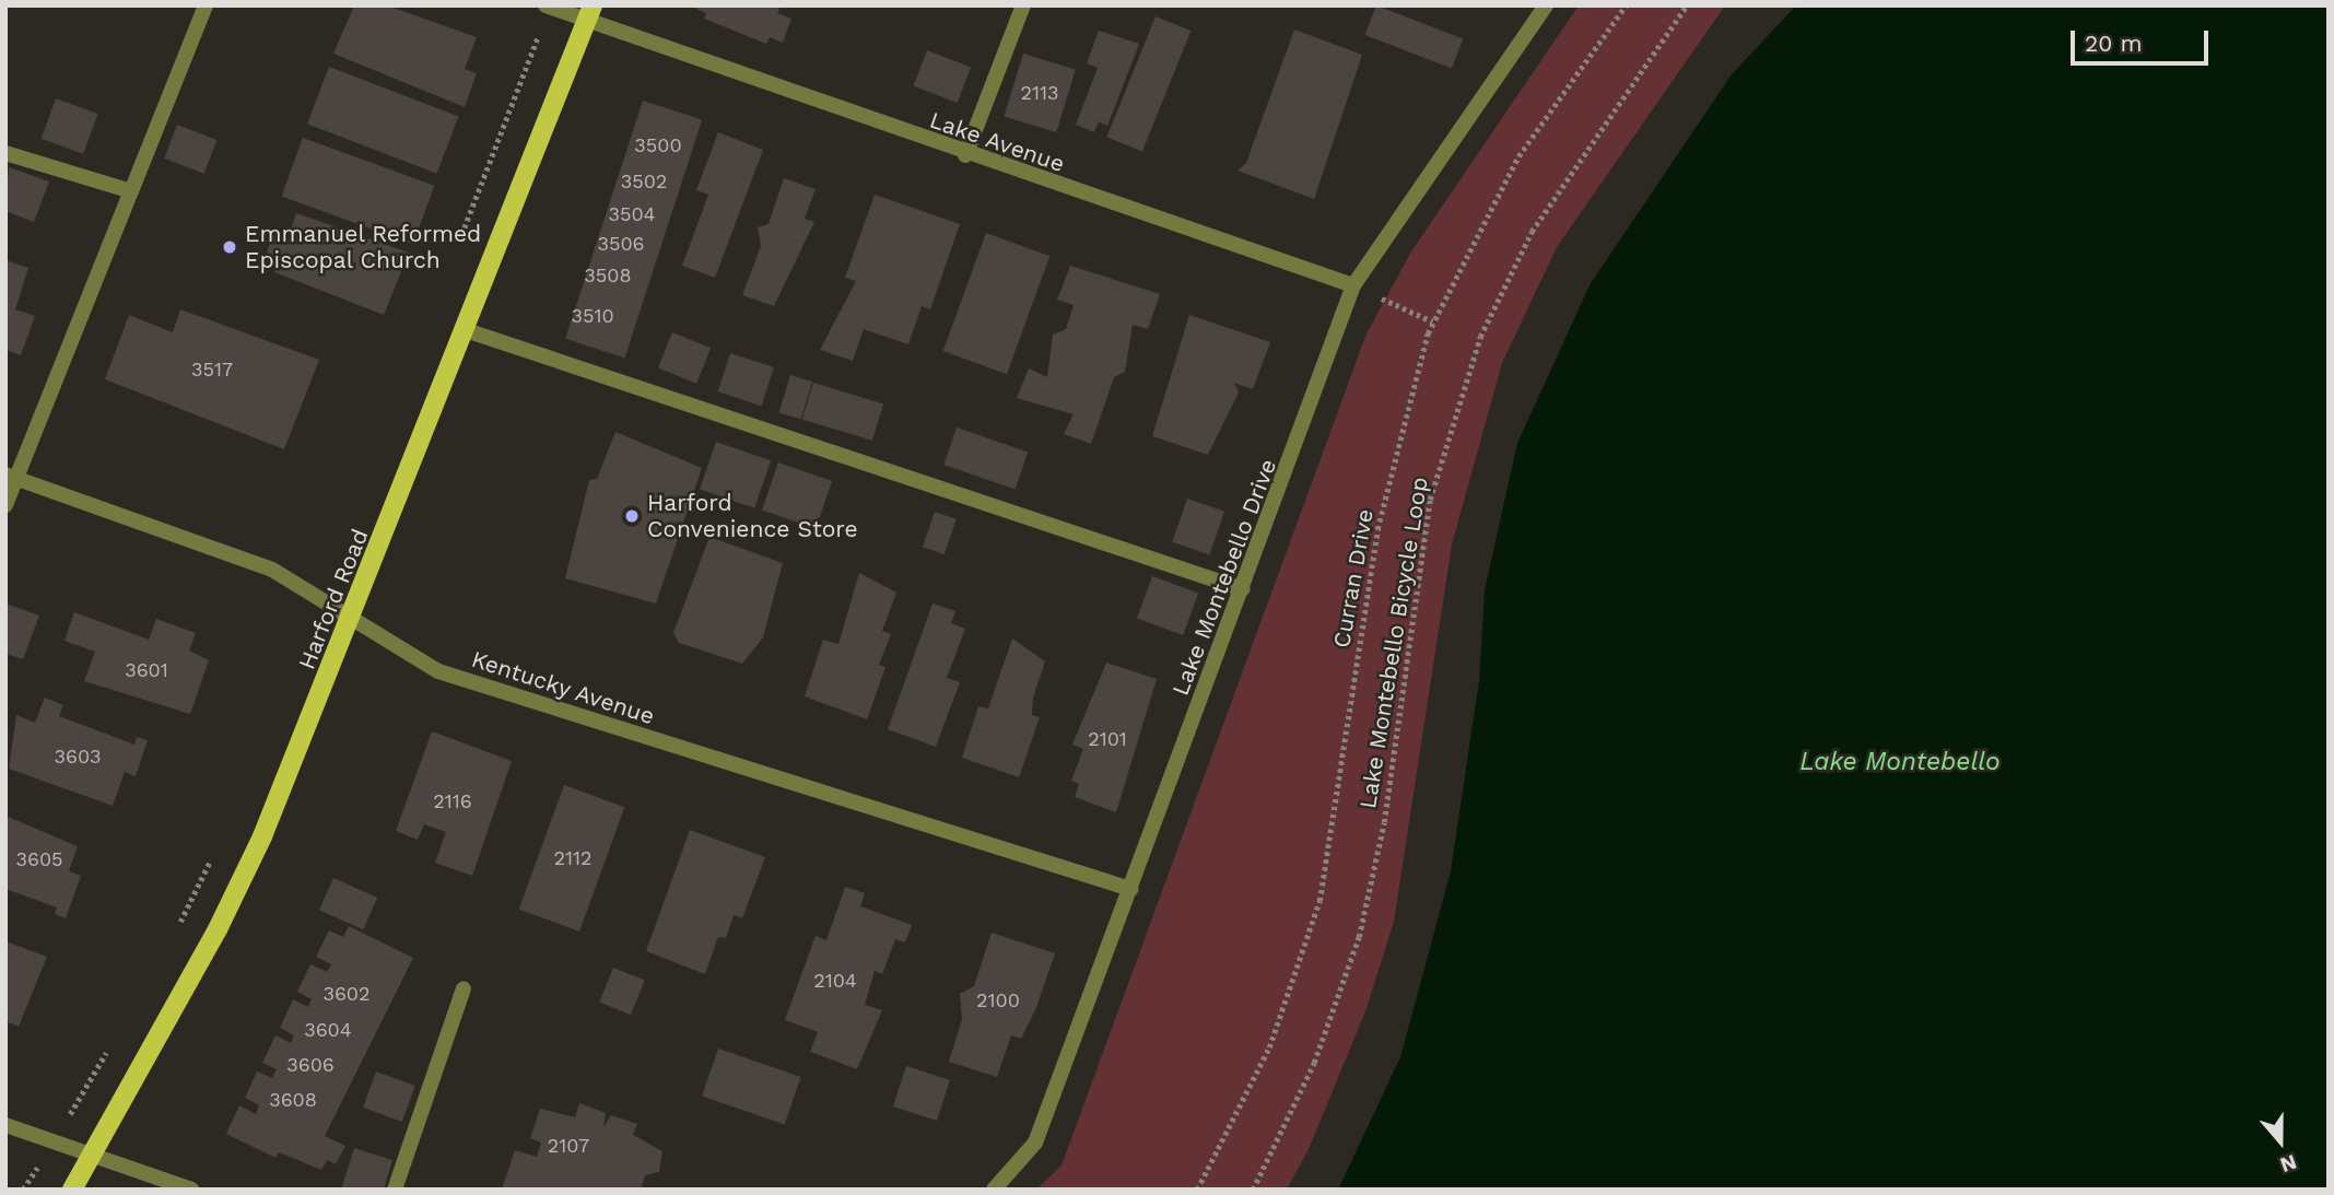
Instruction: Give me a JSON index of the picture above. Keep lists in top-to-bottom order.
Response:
{
  "streets": {
    "main road": ["Harford Road"],
    "street": ["Lake Avenue", "Lake Montebello Drive", "Kentucky Avenue"],
    "path": ["Curran Drive", "Lake Montebello Bicycle Loop"]
  },
  "crossings": [
    ["Lake Avenue", "Lake Montebello Drive"],
    ["Lake Avenue", "Harford Road"],
    ["Lake Montebello Drive", "Kentucky Avenue"],
    ["Harford Road", "Kentucky Avenue"]
  ],
  "water": ["Lake Montebello"],
  "places": ["Emmanuel Reformed Episcopal Church", "Harford Convenience Store"],
  "house_numbers": [
    "2113",
    "3500",
    "3502",
    "3504",
    "3506",
    "3508",
    "3510",
    "3517",
    "3601",
    "2101",
    "3603",
    "2116",
    "2112",
    "3605",
    "2104",
    "3602",
    "2100",
    "3604",
    "3606",
    "3608",
    "2107"
  ],
  "scale_bar": "20 m",
  "north": "bottom"
}
